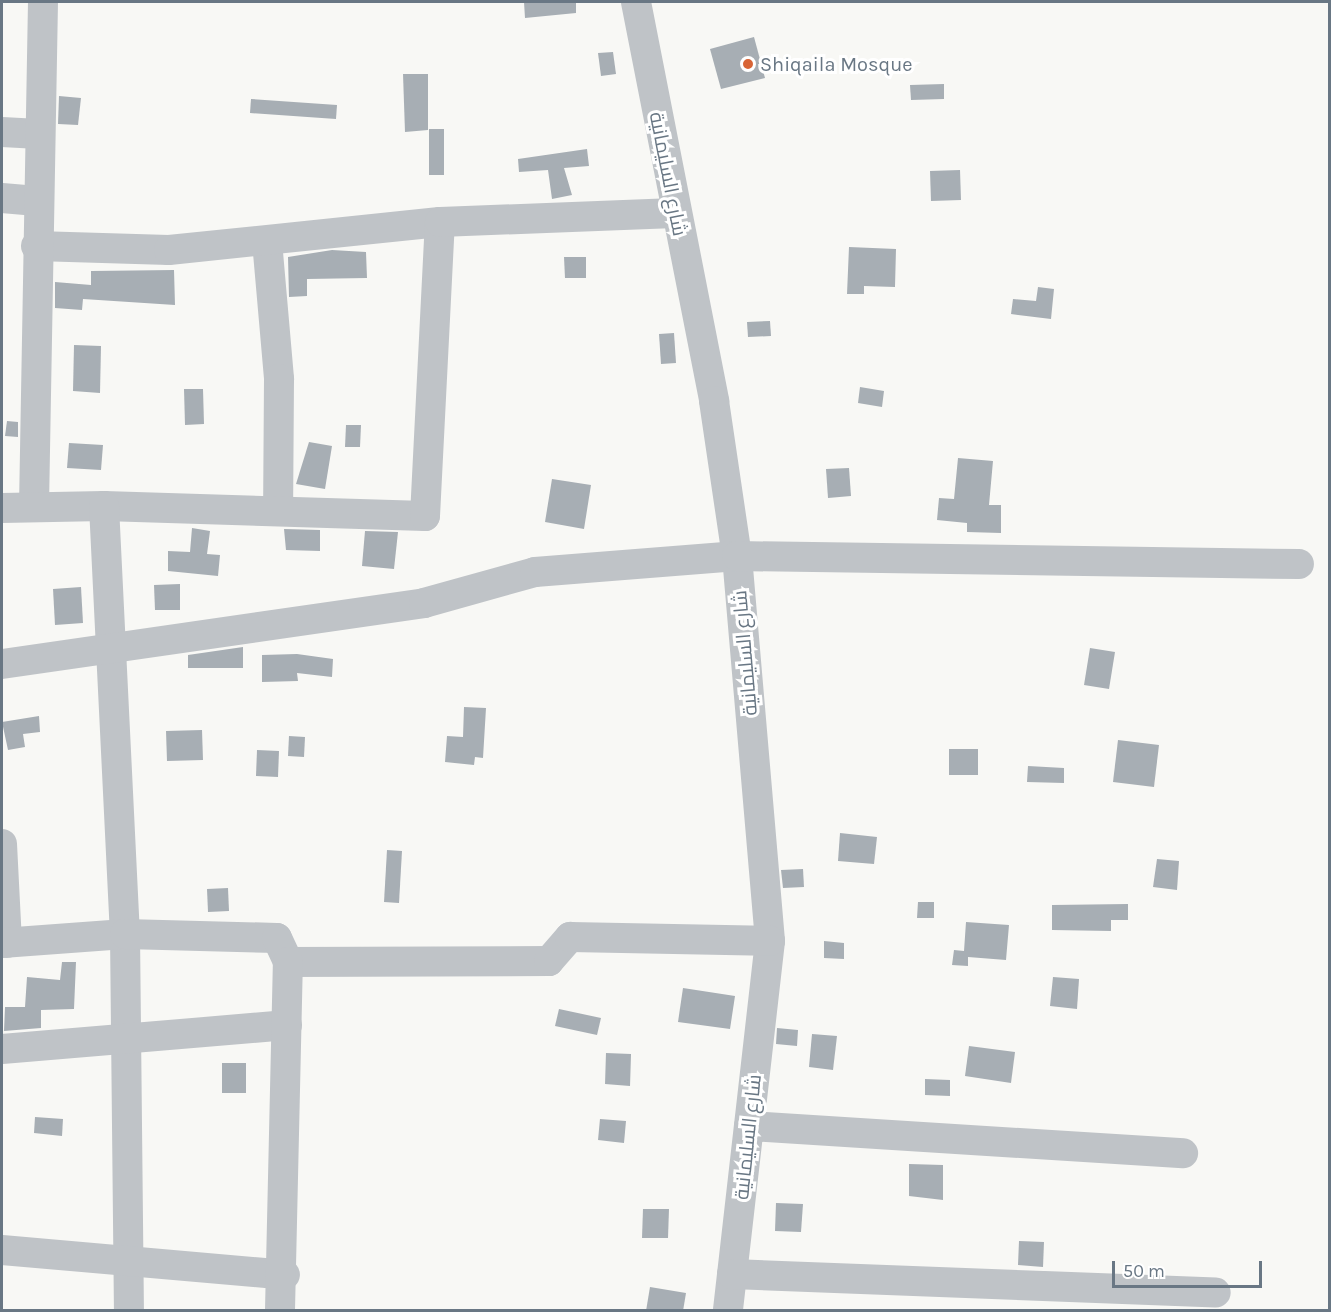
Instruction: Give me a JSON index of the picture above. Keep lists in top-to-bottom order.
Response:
{
  "streets": {
    "street": ["شارع السليمانية"]
  },
  "places": ["Shiqaila Mosque"],
  "scale_bar": "50 m"
}
